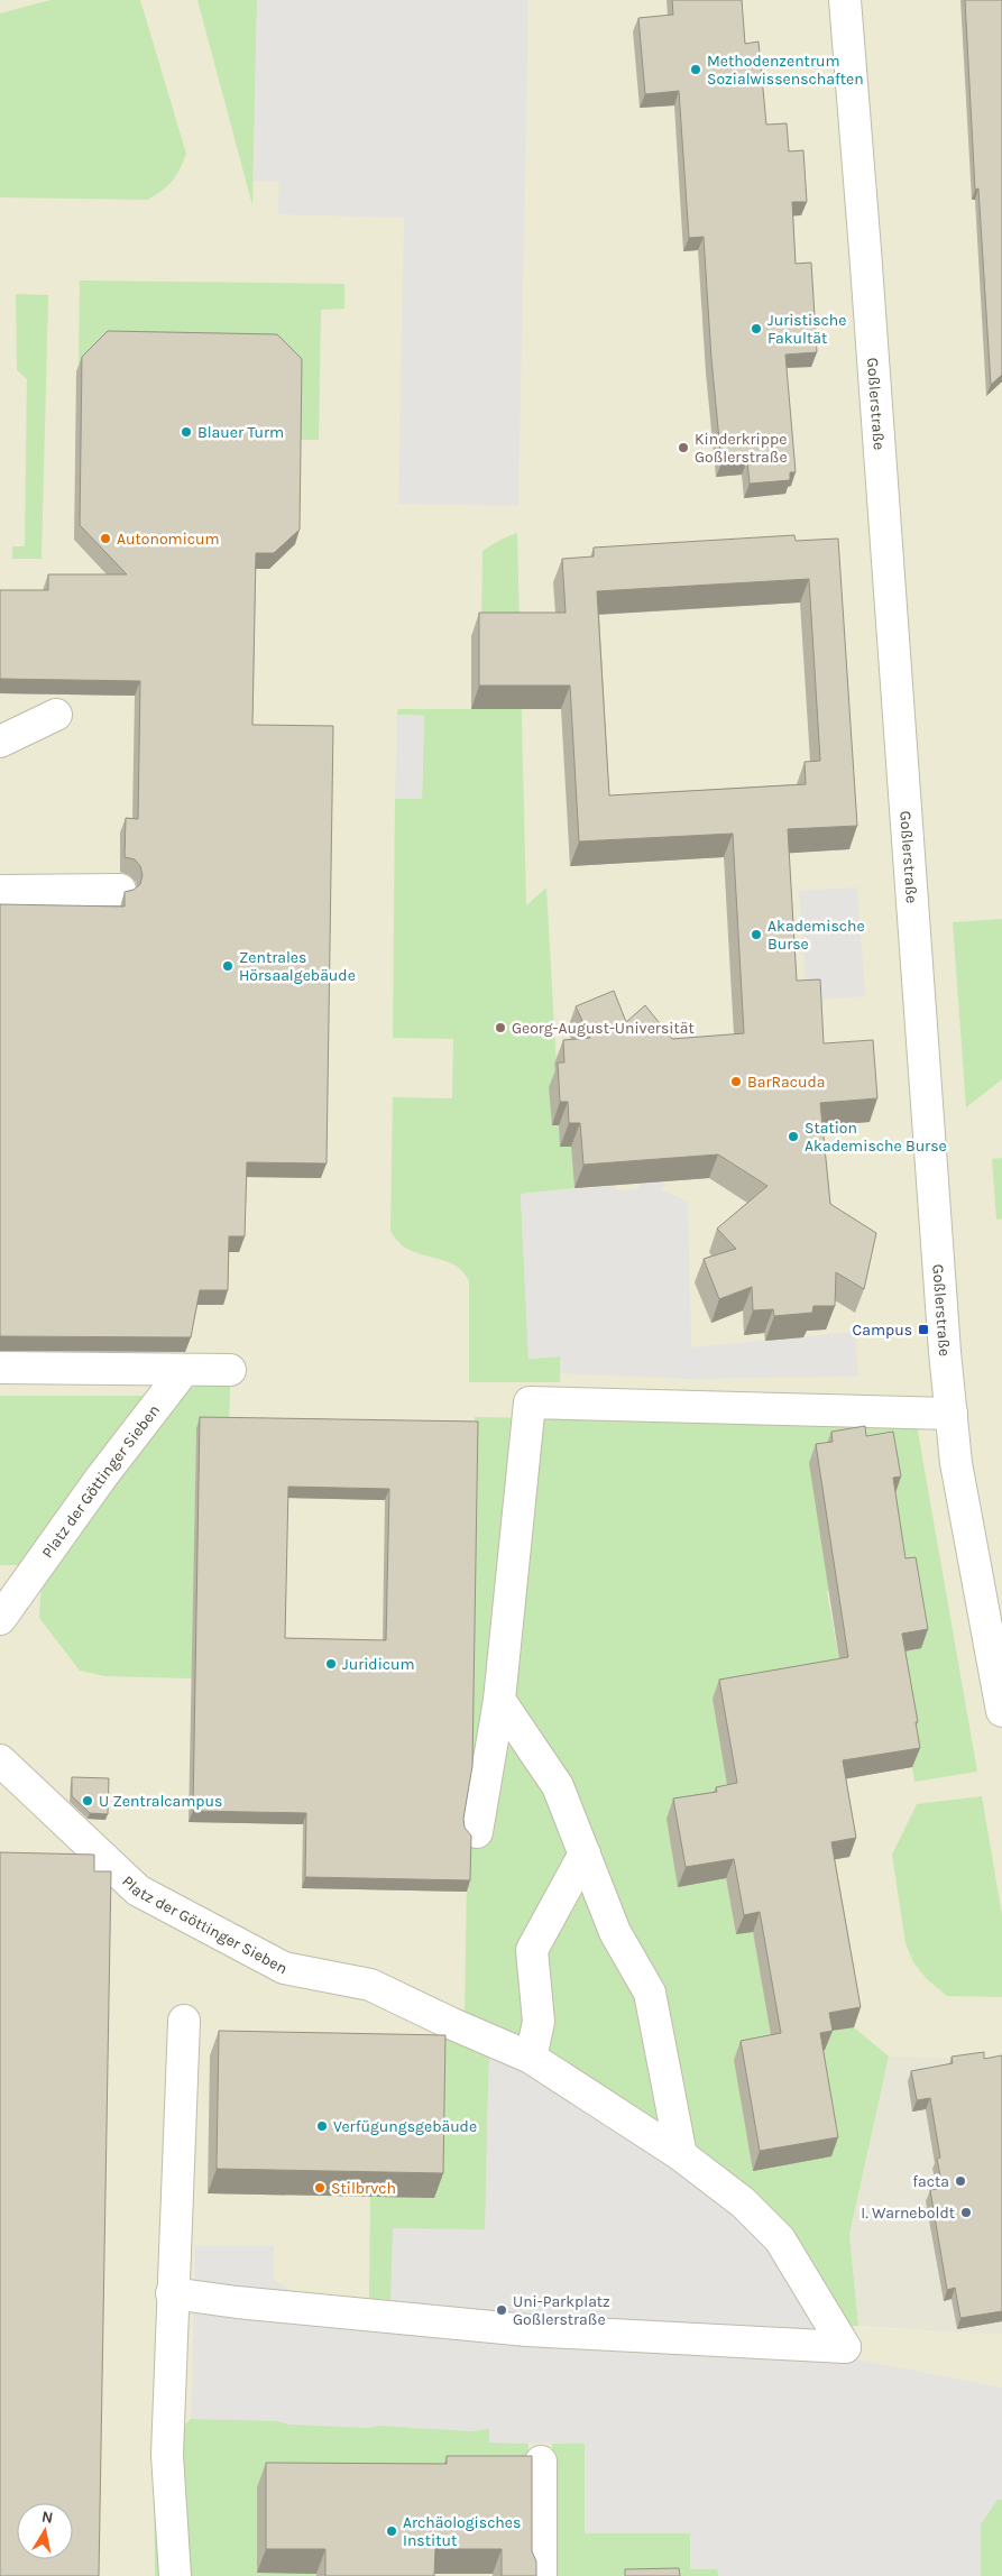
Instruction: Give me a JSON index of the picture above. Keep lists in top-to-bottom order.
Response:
{
  "streets": {
    "street": ["Goßlerstraße", "Platz der Göttinger Sieben"]
  },
  "places": {
    "other": [
      "Methodenzentrum Sozialwissenschaften",
      "Juristische Fakultät",
      "Blauer Turm",
      "Kinderkrippe Goßlerstraße",
      "Autonomicum",
      "Akademische Burse",
      "Zentrales Hörsaalgebäude",
      "Georg-August-Universität",
      "BarRacuda",
      "Station Akademische Burse",
      "Juridicum",
      "U Zentralcampus",
      "Verfügungsgebäude",
      "facta",
      "Stilbrvch",
      "I. Warneboldt",
      "Uni-Parkplatz Goßlerstraße",
      "Archäologisches Institut"
    ],
    "transit": ["Campus"]
  },
  "north": "top"
}
